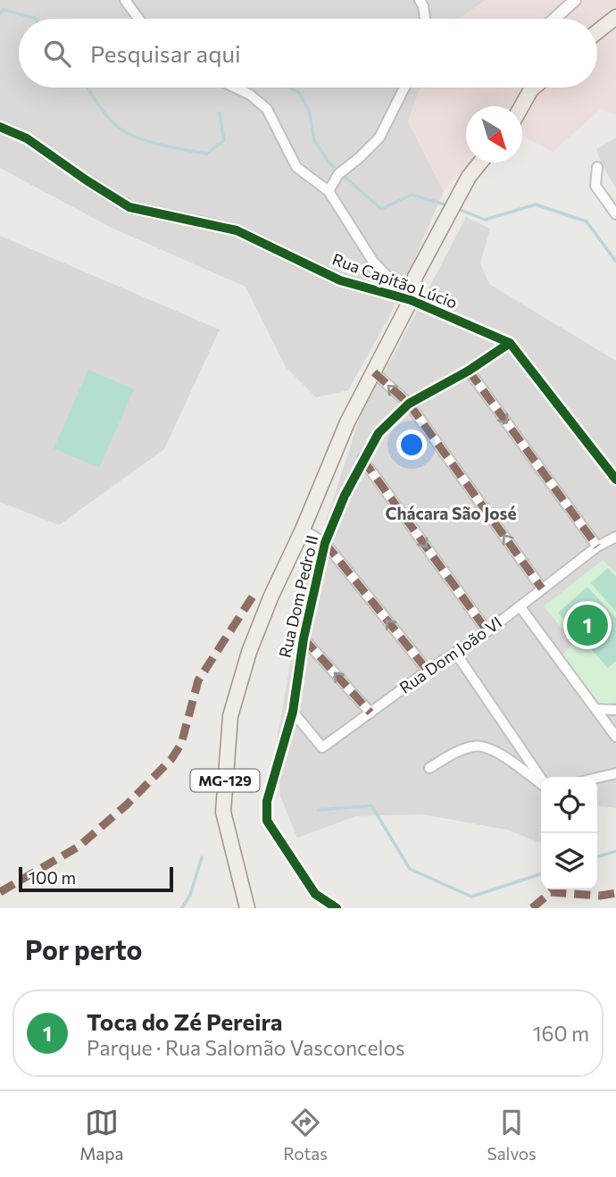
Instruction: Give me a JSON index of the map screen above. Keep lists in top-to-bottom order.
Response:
{
  "streets": {
    "main road": ["MG-129"],
    "street": ["Rua Capitão Lúcio", "Rua Dom Pedro II", "Rua Dom João VI"]
  },
  "crossings": [
    ["Rua Capitão Lúcio", "Rua Dom Pedro II"],
    ["Rua Capitão Lúcio", "MG-129"],
    ["Rua Dom Pedro II", "Rua Dom João VI"]
  ],
  "districts": ["Chácara São José"],
  "scale_bar": "100 m",
  "north": "bottom right",
  "page": {
    "search": "Pesquisar aqui",
    "pins": "1",
    "scale": "100 m",
    "heading": "Por perto",
    "list": [
      {
        "mark": "1",
        "name": "Toca do Zé Pereira",
        "note": "Parque · Rua Salomão Vasconcelos",
        "value": "160 m"
      }
    ],
    "nav": ["Mapa", "Rotas", "Salvos"]
  }
}
